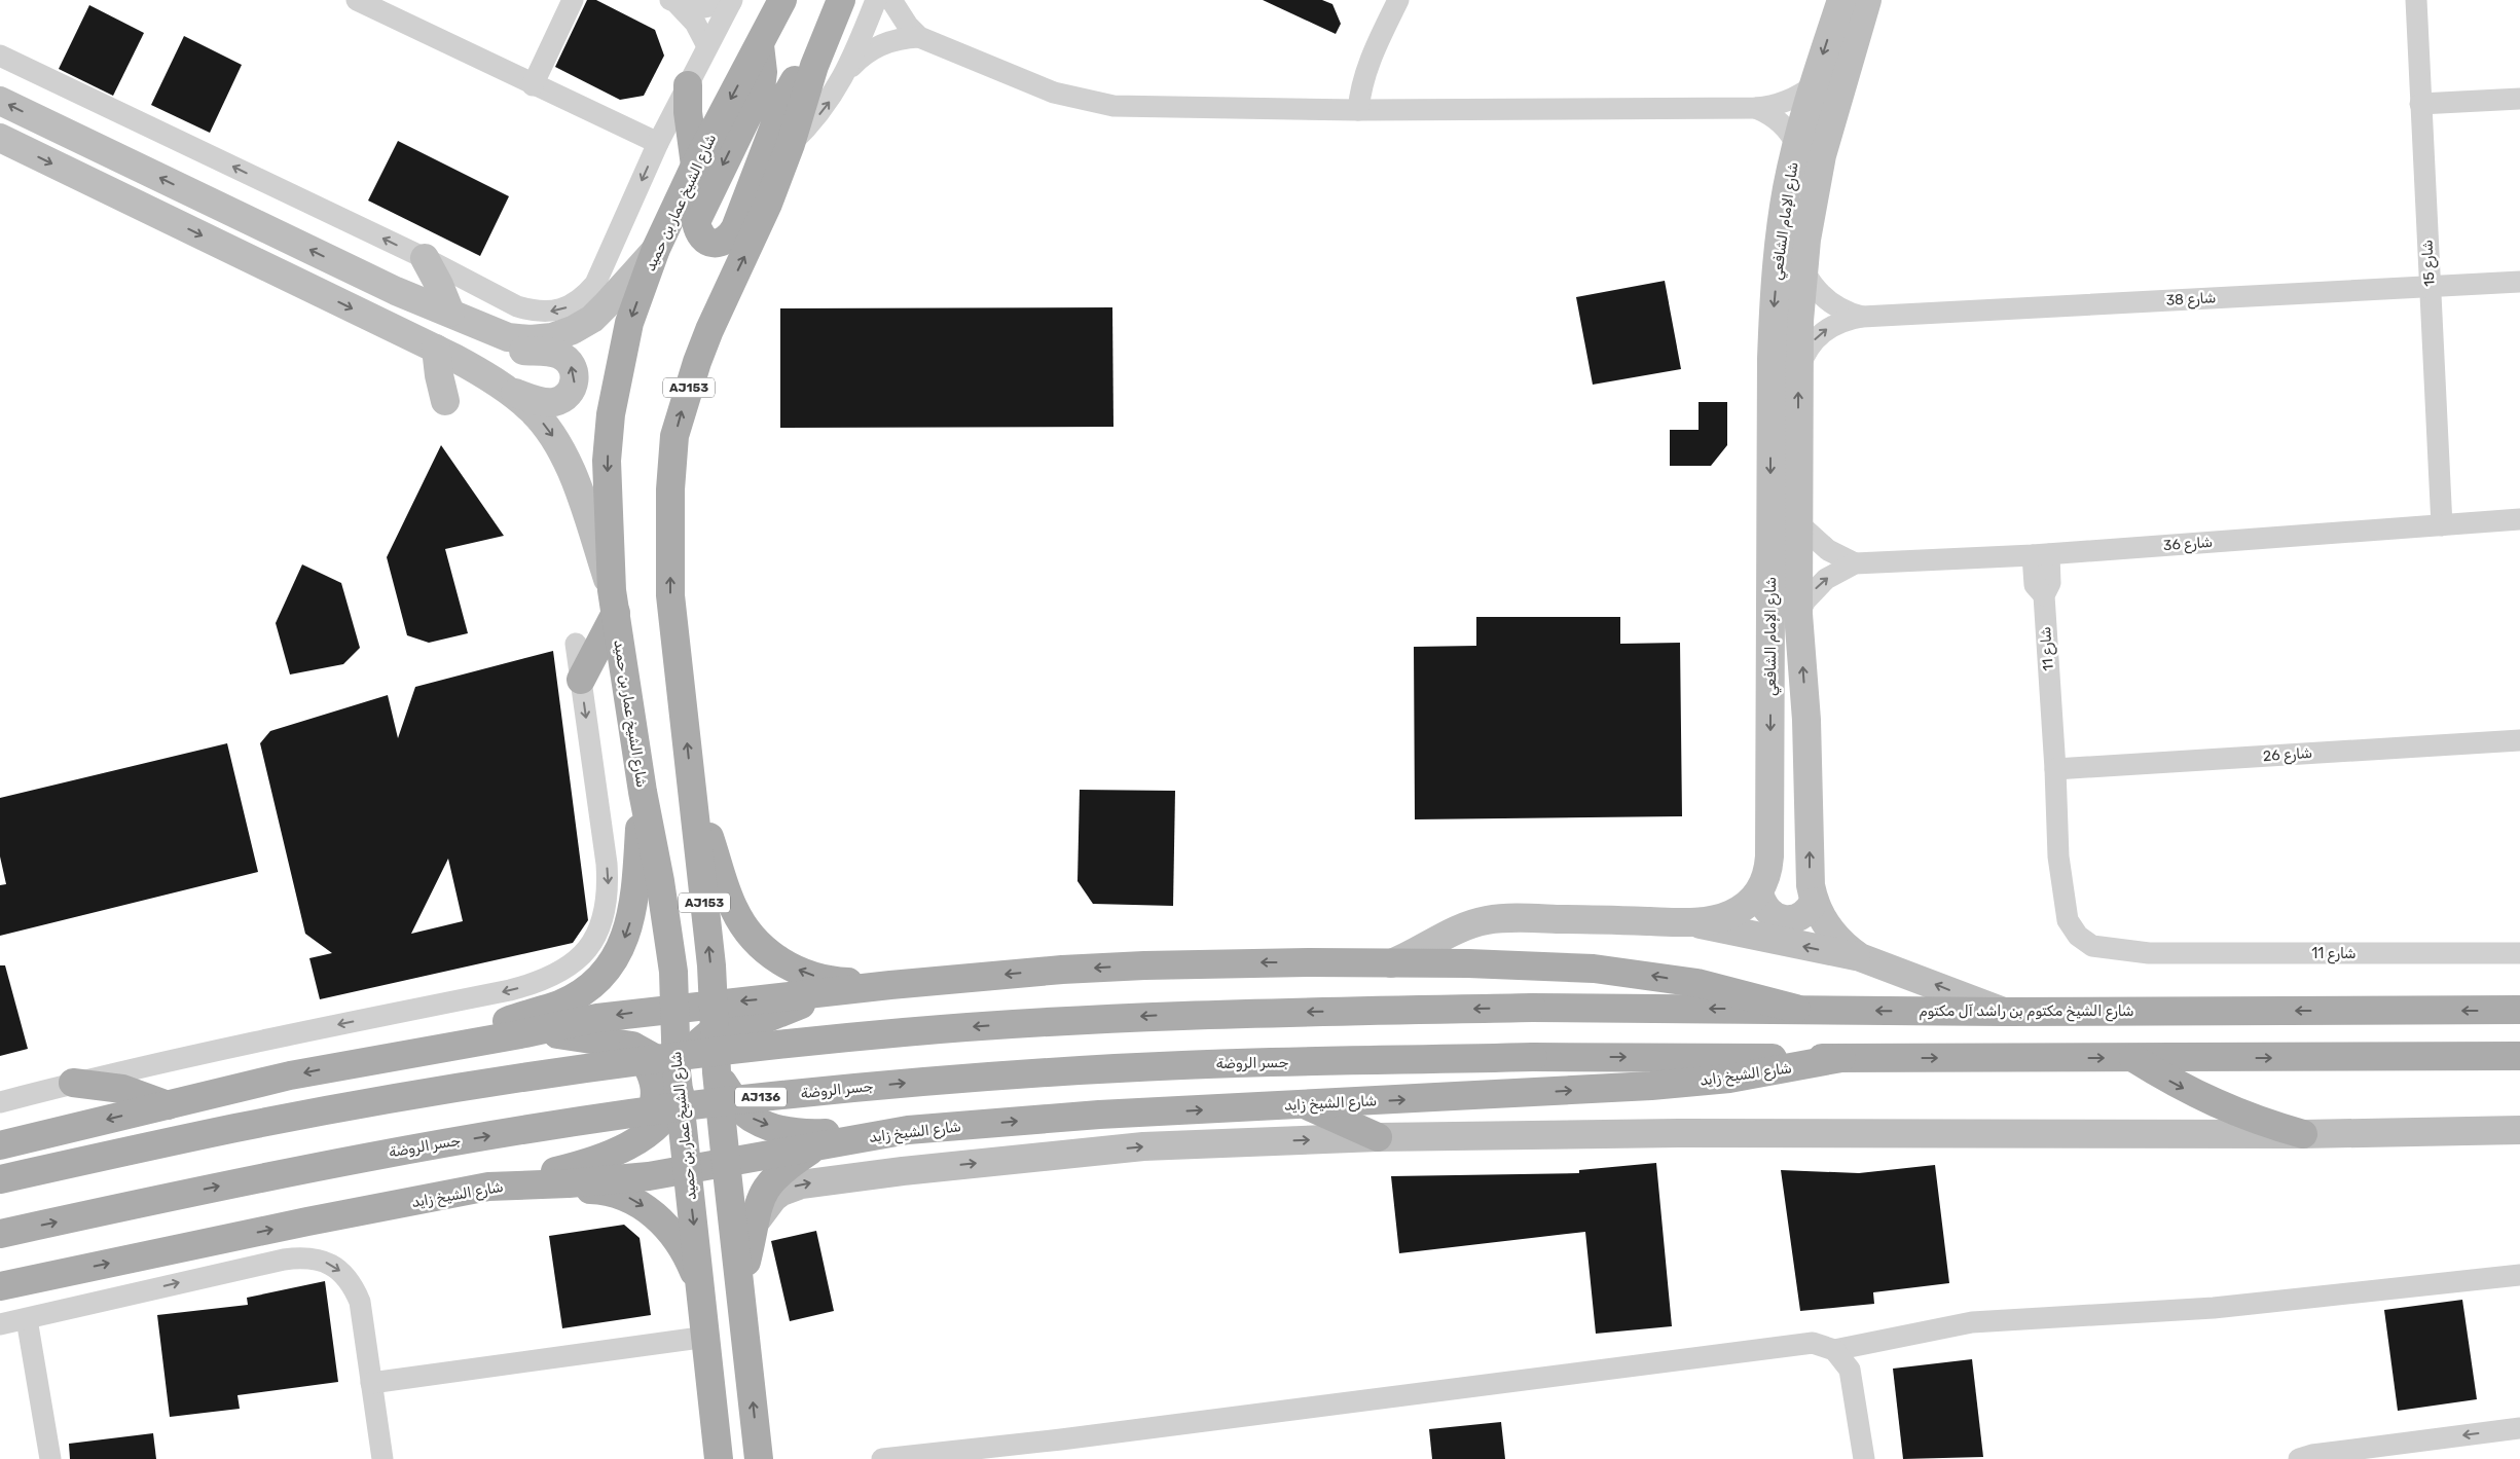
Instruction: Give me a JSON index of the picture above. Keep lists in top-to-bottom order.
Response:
{
  "streets": {
    "main road": [
      "شارع الشيخ عمار بن حميد",
      "AJ153",
      "شارع الشيخ مكتوم بن راشد آل مكتوم",
      "جسر الروضة",
      "شارع الشيخ زايد",
      "AJ136"
    ],
    "street": [
      "شارع الإمام الشافعي",
      "شارع 15",
      "شارع 38",
      "شارع 36",
      "شارع 11",
      "شارع 26"
    ]
  },
  "crossings": [
    ["شارع الشيخ عمار بن حميد", "شارع الشيخ زايد"],
    ["شارع الإمام الشافعي", "شارع 38"],
    ["شارع الإمام الشافعي", "شارع 36"],
    ["شارع الإمام الشافعي", "شارع الشيخ مكتوم بن راشد آل مكتوم"],
    ["شارع 15", "شارع 38"],
    ["شارع 15", "شارع 36"],
    ["شارع 36", "شارع 11"],
    ["شارع 11", "شارع 26"],
    ["جسر الروضة", "شارع الشيخ زايد"]
  ]
}
